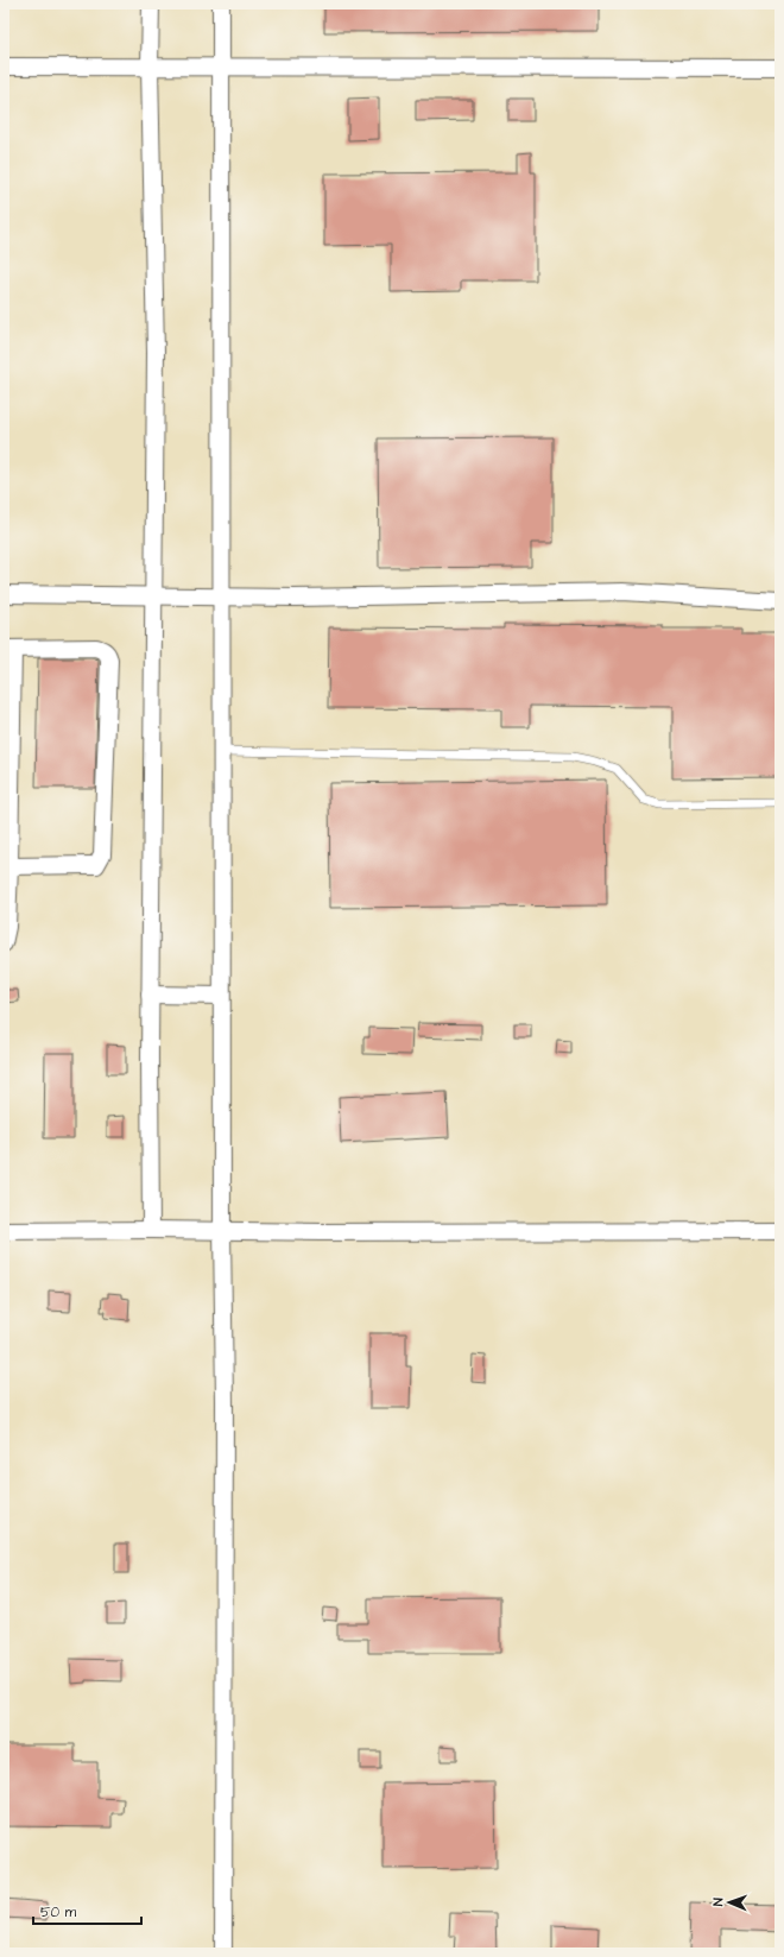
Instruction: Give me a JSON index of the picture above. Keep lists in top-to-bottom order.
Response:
{
  "scale_bar": "50 m",
  "north": "left"
}
